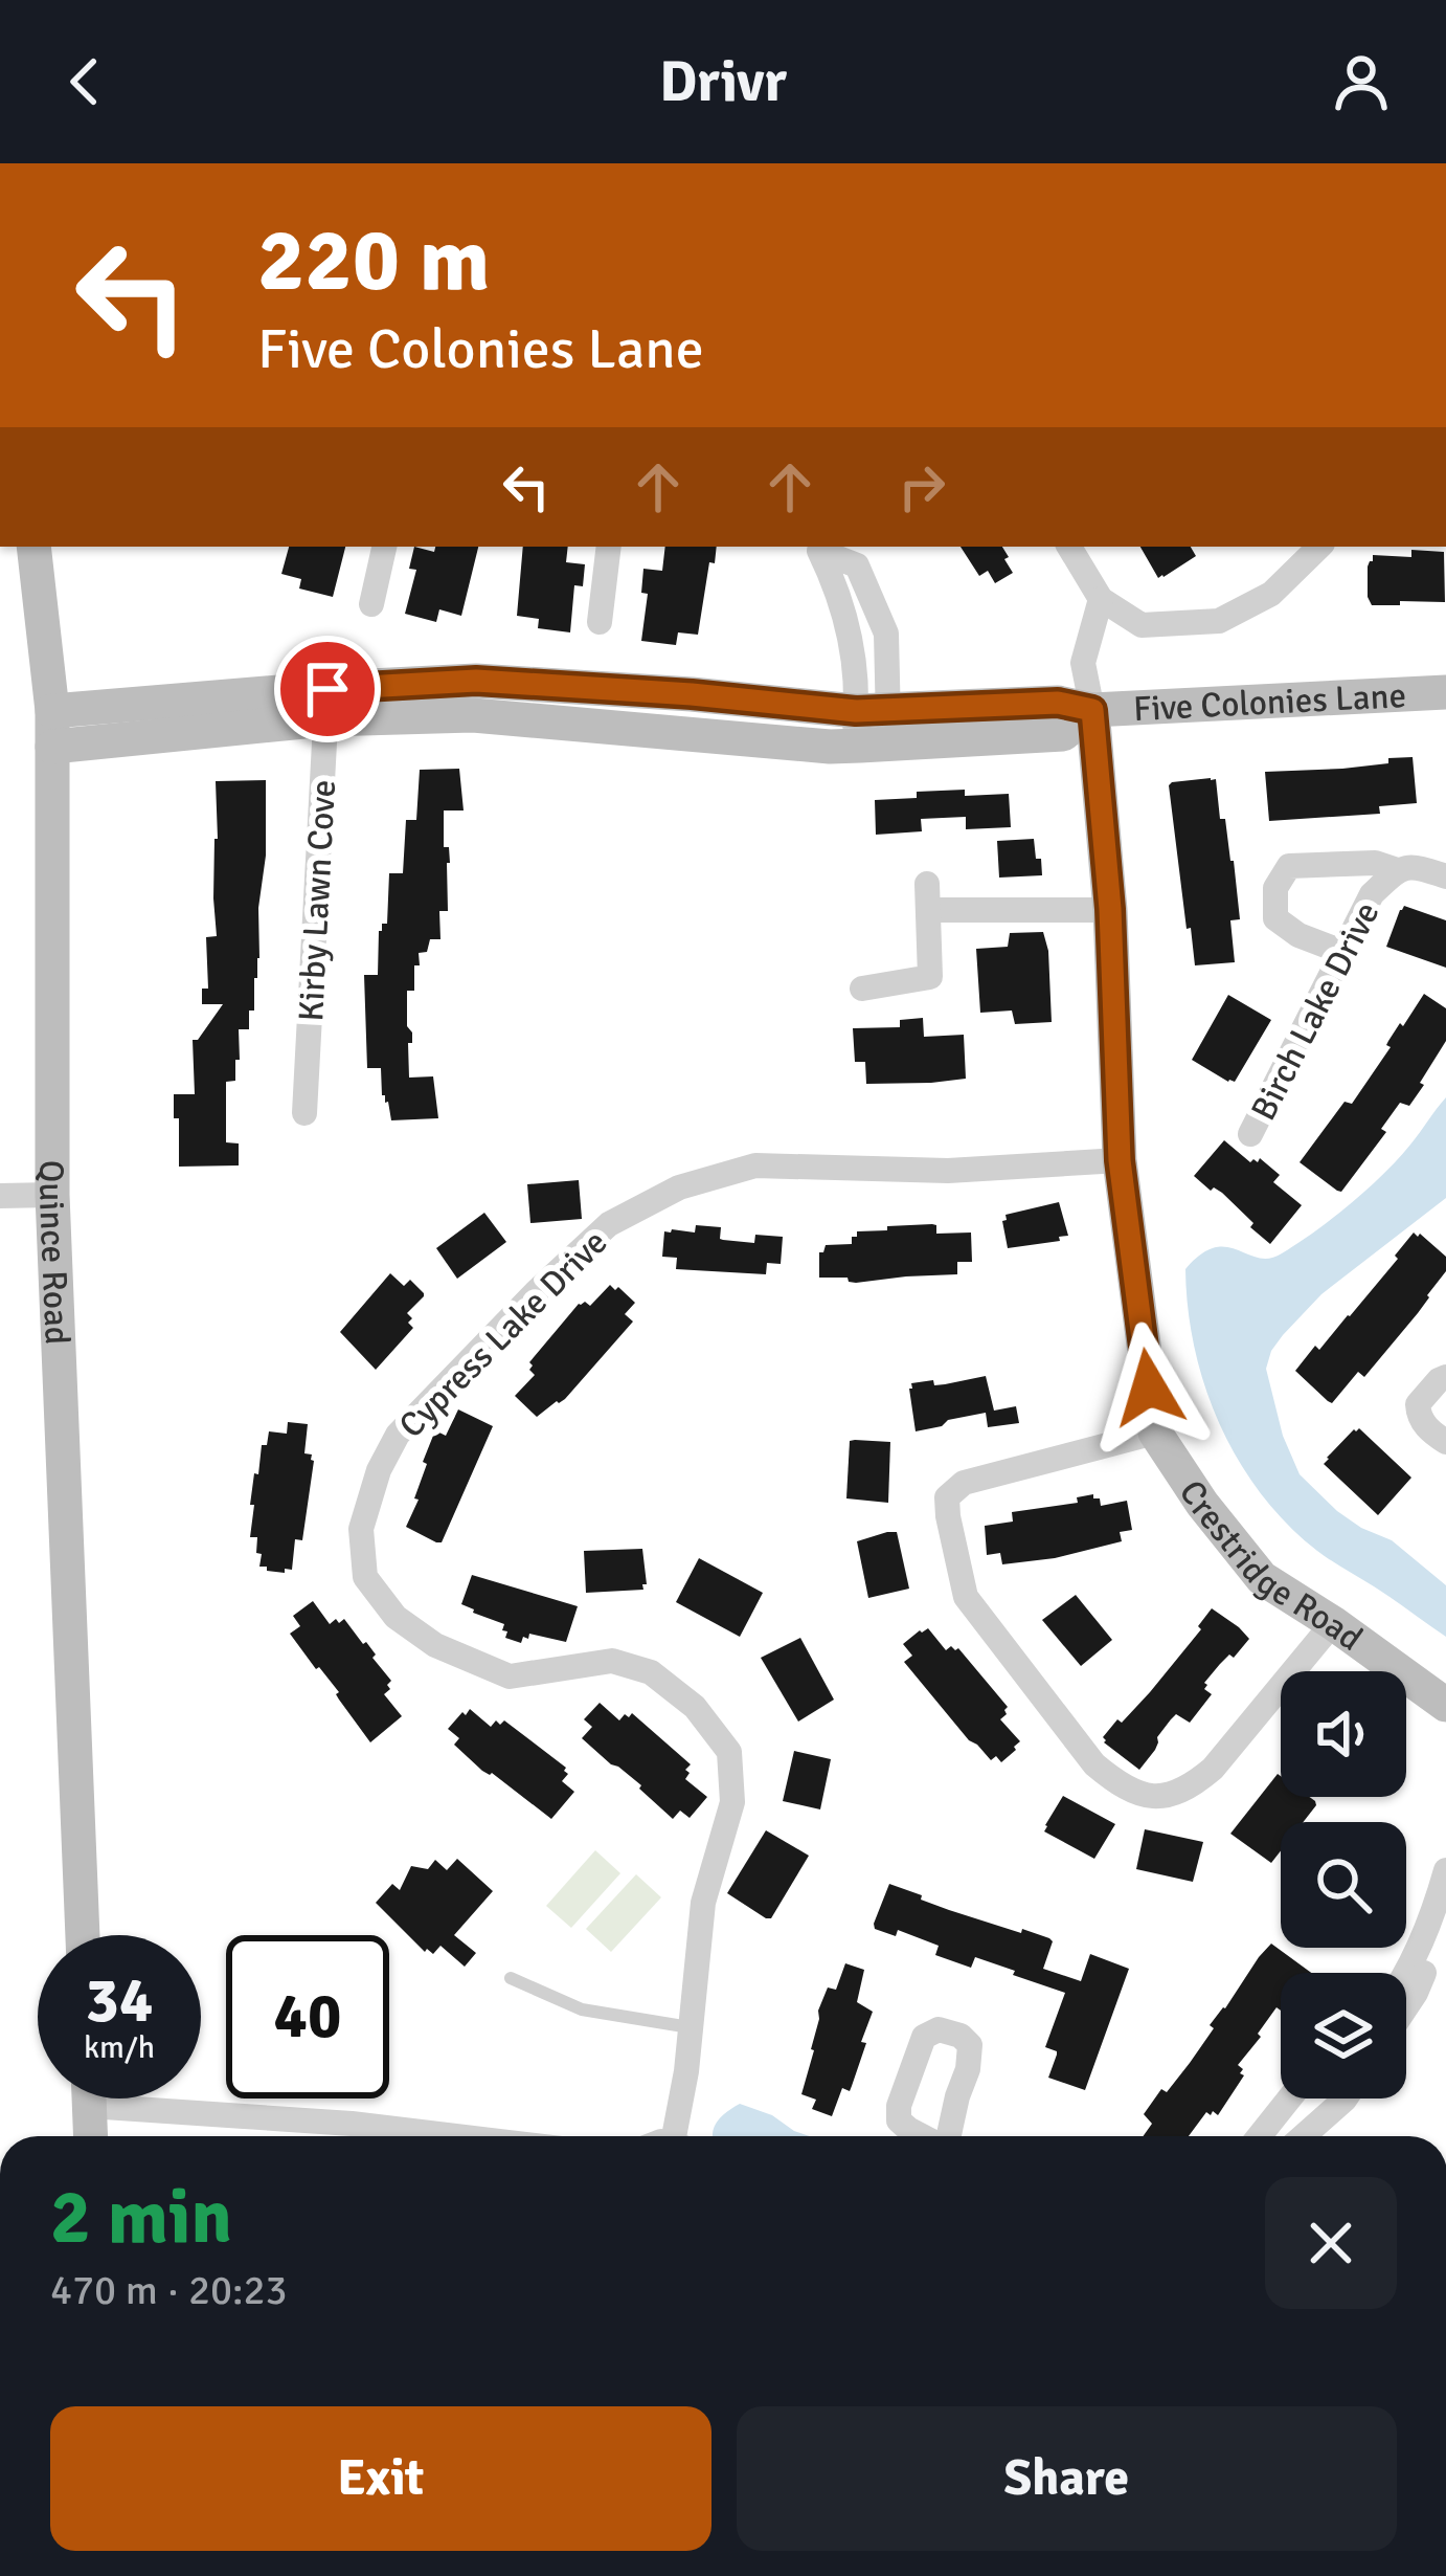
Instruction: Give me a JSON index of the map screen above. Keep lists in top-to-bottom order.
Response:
{
  "streets": {
    "street": [
      "Five Colonies Lane",
      "Kirby Lawn Cove",
      "Birch Lake Drive",
      "Quince Road",
      "Cypress Lake Drive",
      "Crestridge Road"
    ]
  },
  "crossings": [
    ["Five Colonies Lane", "Kirby Lawn Cove"],
    ["Five Colonies Lane", "Quince Road"],
    ["Five Colonies Lane", "Crestridge Road"],
    ["Cypress Lake Drive", "Crestridge Road"]
  ],
  "page": {
    "header": "Drivr",
    "turn": ["220 m", "Five Colonies Lane"],
    "speed": "34 km/h",
    "limit": "40",
    "heading": ["2 min", "470 m · 20:23"],
    "buttons": ["Exit", "Share"]
  }
}
